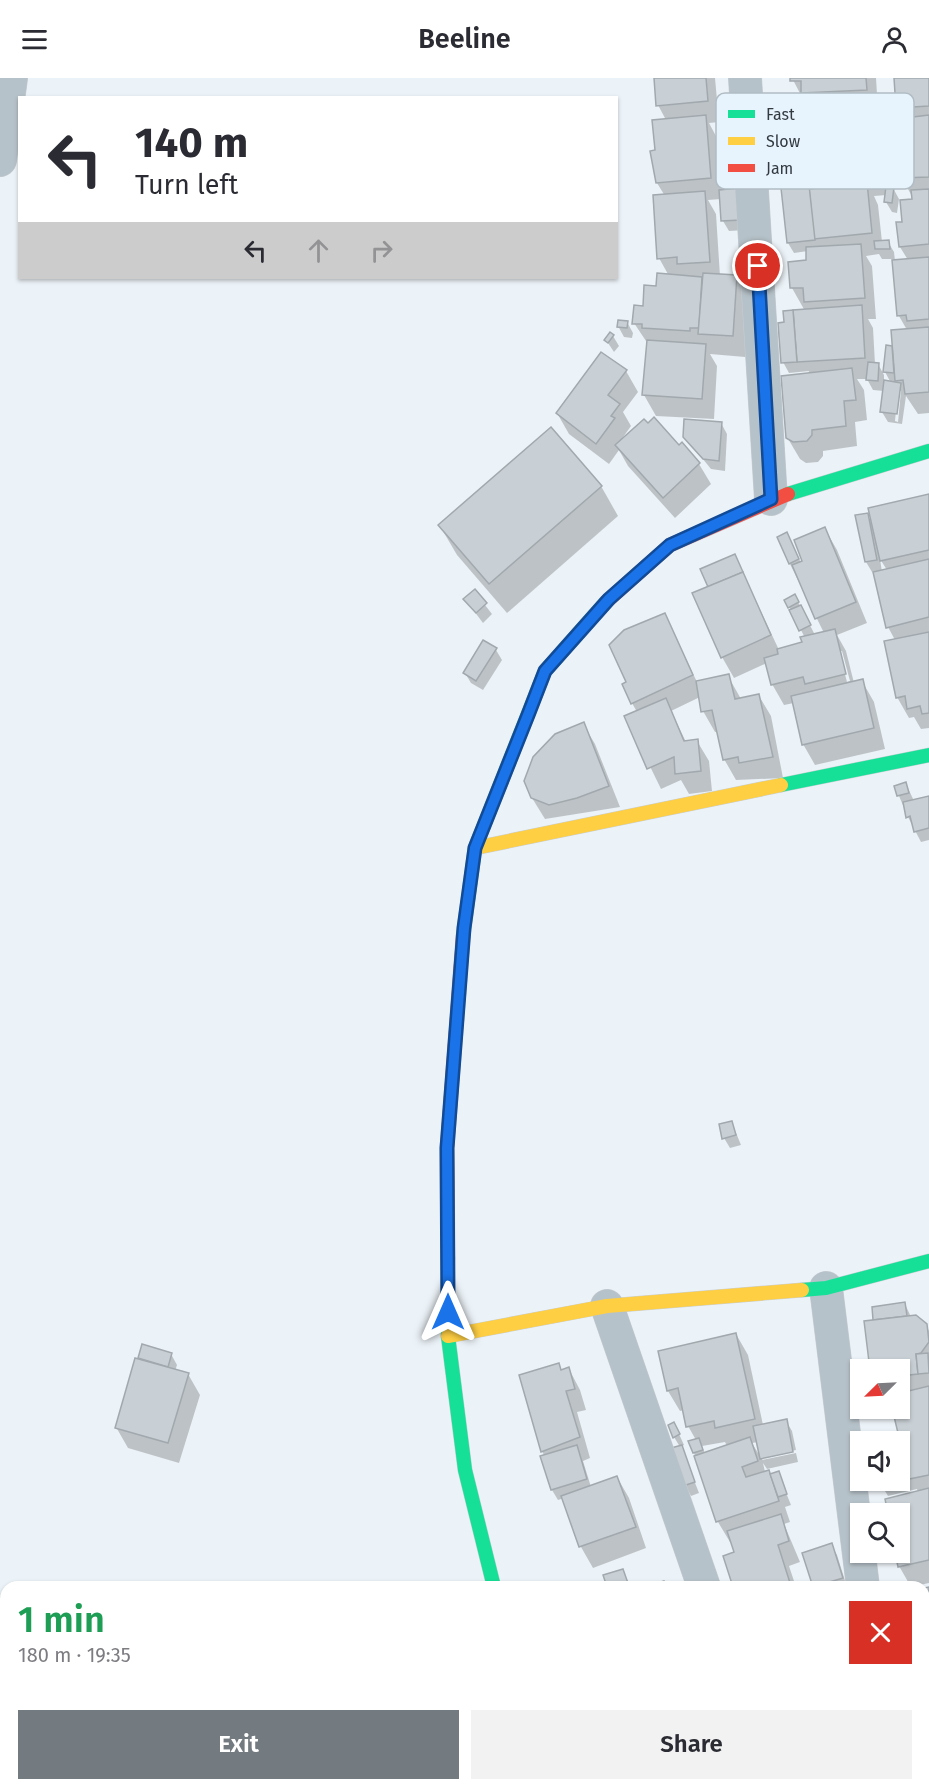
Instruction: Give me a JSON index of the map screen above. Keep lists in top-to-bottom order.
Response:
{
  "legend": ["Fast", "Slow", "Jam"],
  "north": "bottom left",
  "page": {
    "header": "Beeline",
    "turn": ["140 m", "Turn left"],
    "heading": ["1 min", "180 m · 19:35"],
    "buttons": ["Exit", "Share"]
  }
}
